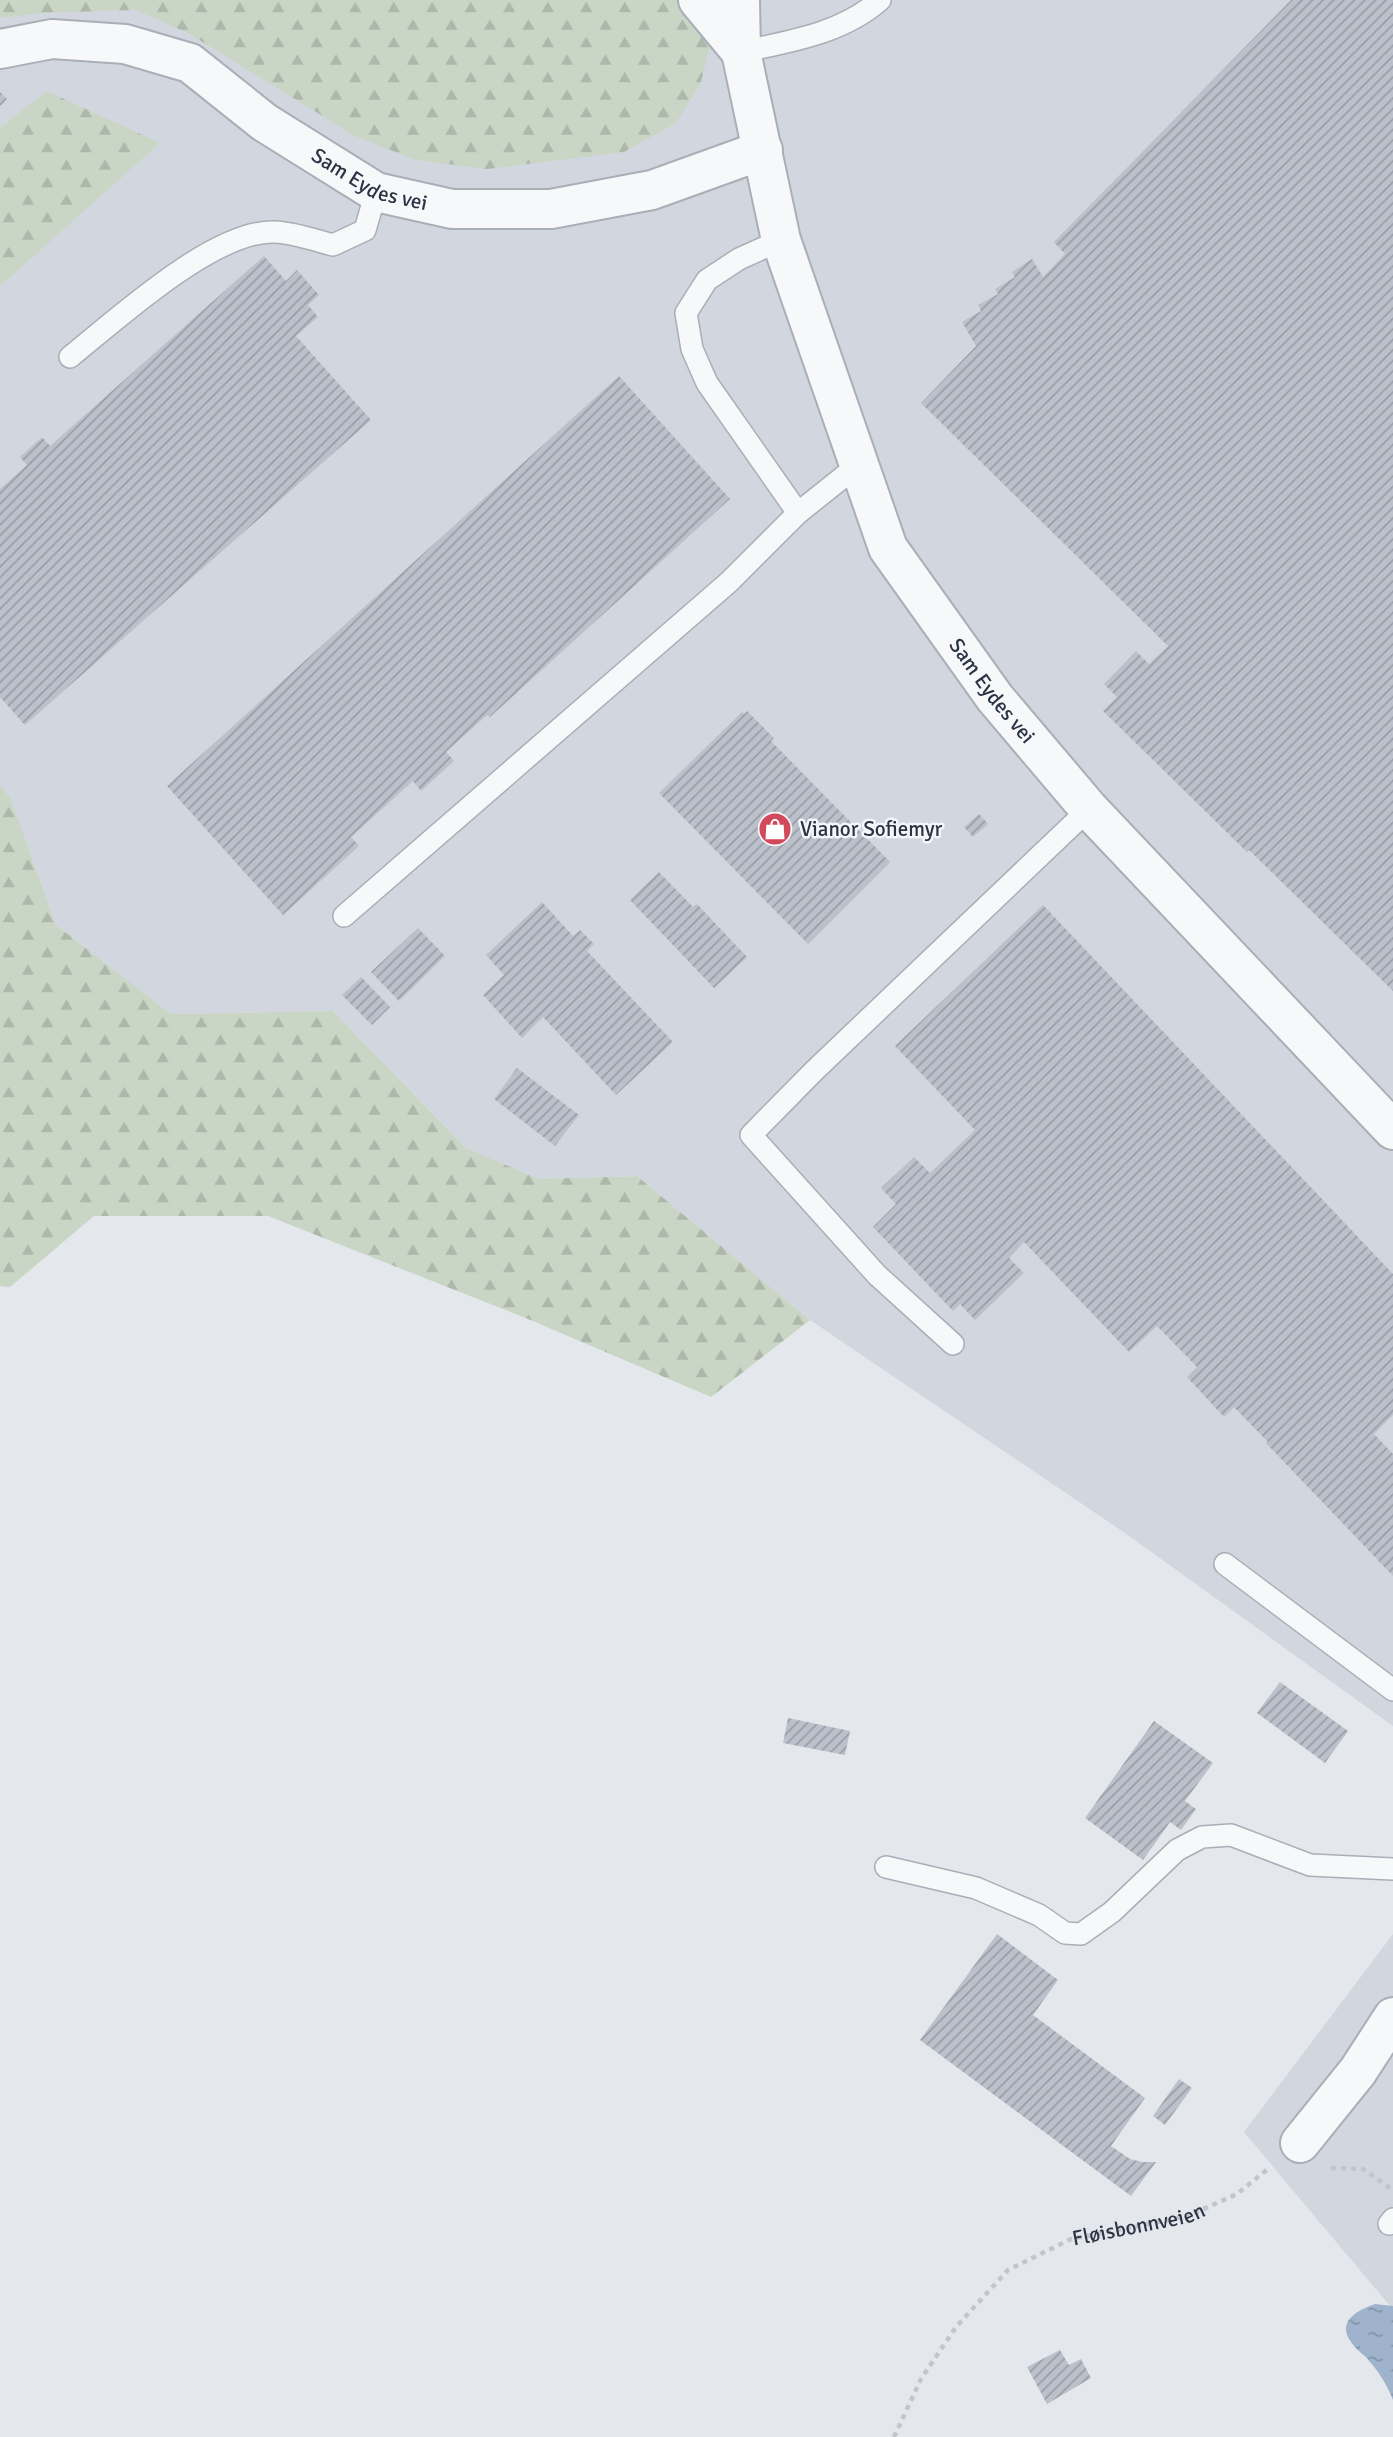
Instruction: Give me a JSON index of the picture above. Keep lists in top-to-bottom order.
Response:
{
  "streets": {
    "street": ["Sam Eydes vei"],
    "path": ["Fløisbonnveien"]
  },
  "places": {
    "shop": ["Vianor Sofiemyr"]
  }
}
